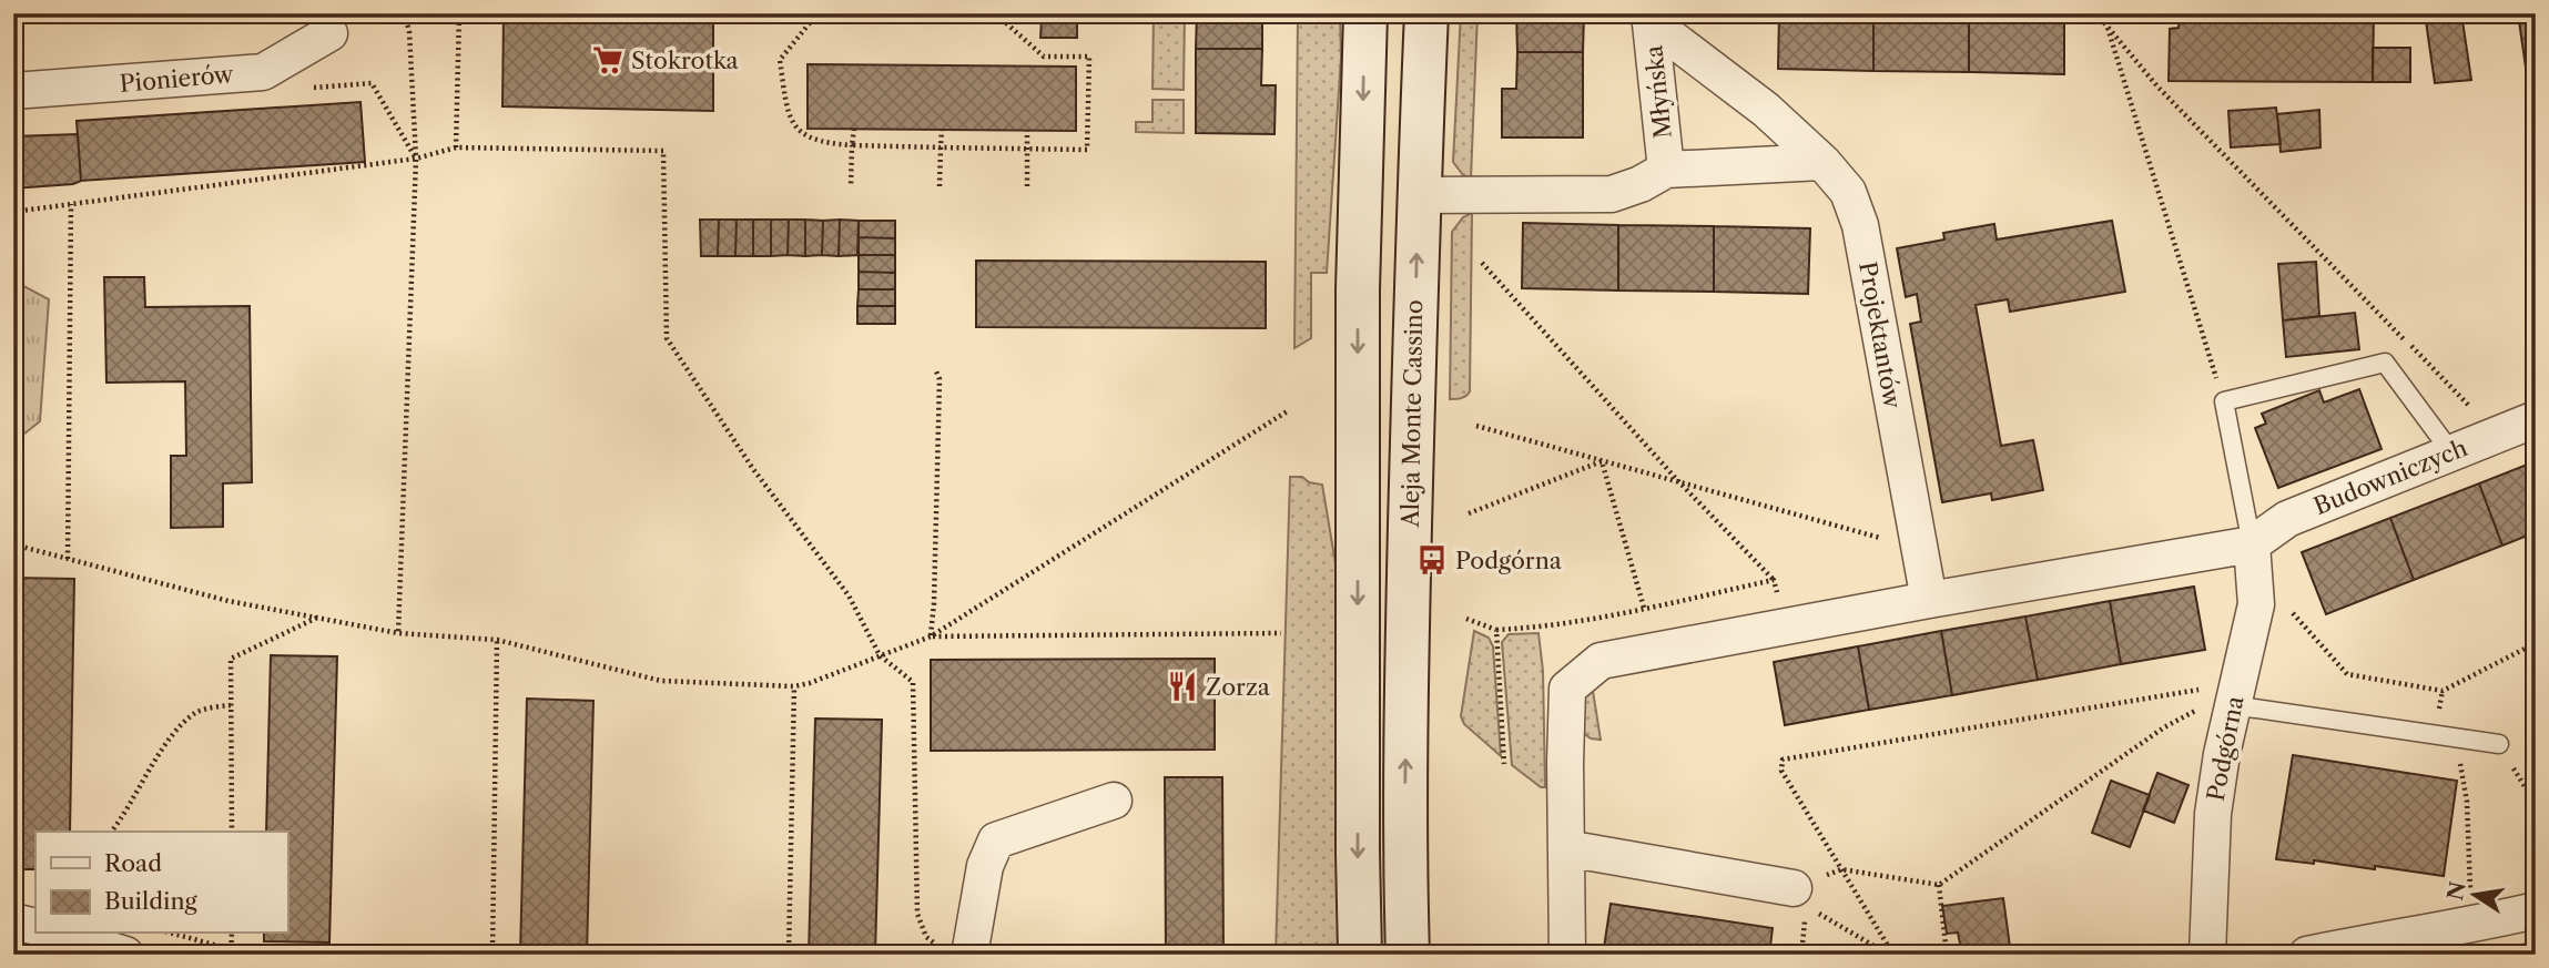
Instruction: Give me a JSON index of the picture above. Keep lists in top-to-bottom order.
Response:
{
  "streets": {
    "street": [
      "Pionierów",
      "Młyńska",
      "Projektantów",
      "Aleja Monte Cassino",
      "Budowniczych",
      "Podgórna"
    ]
  },
  "crossings": [
    ["Młyńska", "Projektantów"],
    ["Budowniczych", "Podgórna"]
  ],
  "places": {
    "supermarket": ["Stokrotka"],
    "bus stop": ["Podgórna"],
    "restaurant": ["Zorza"]
  },
  "legend": ["Road", "Building"],
  "north": "left"
}
